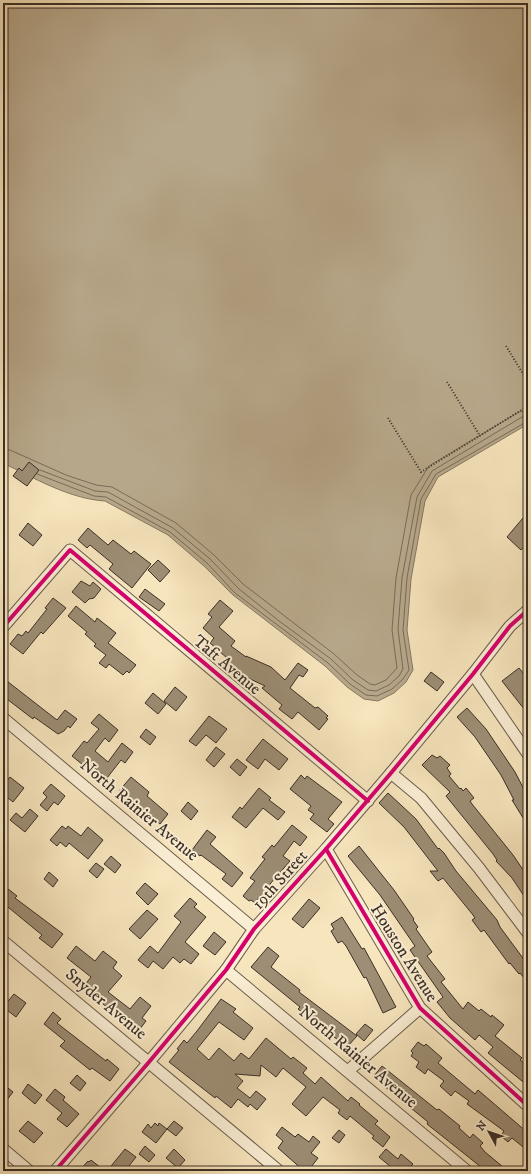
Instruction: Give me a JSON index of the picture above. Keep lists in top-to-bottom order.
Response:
{
  "streets": {
    "street": [
      "Taft Avenue",
      "North Rainier Avenue",
      "19th Street",
      "Houston Avenue",
      "Snyder Avenue"
    ]
  },
  "crossings": [
    ["Taft Avenue", "19th Street"],
    ["North Rainier Avenue", "19th Street"],
    ["19th Street", "Houston Avenue"],
    ["19th Street", "Snyder Avenue"]
  ],
  "north": "top left"
}
